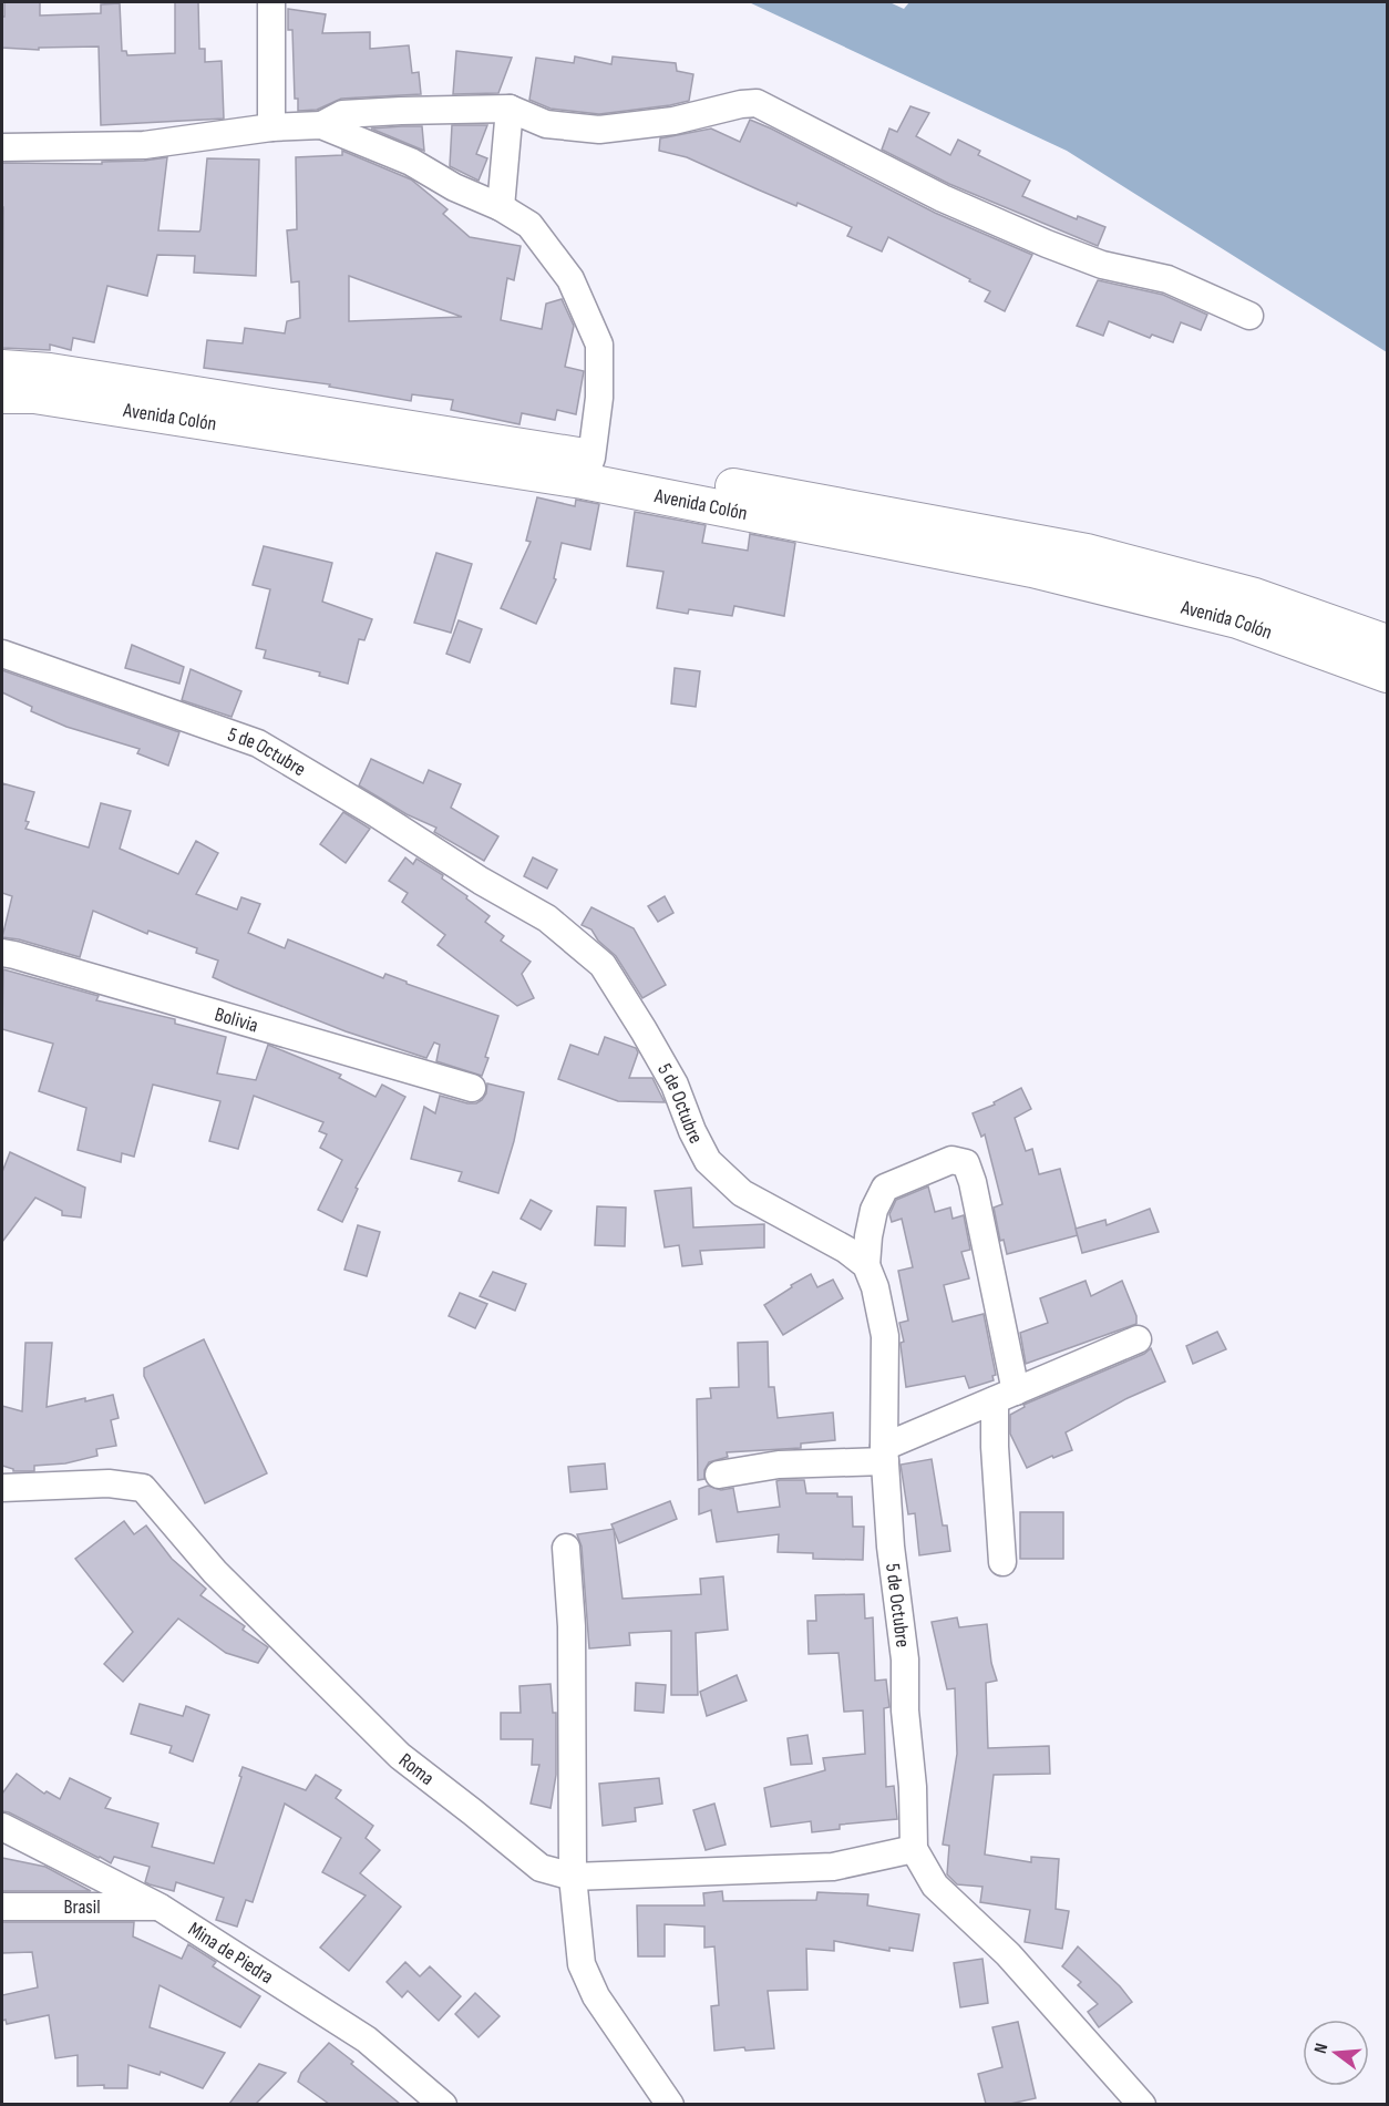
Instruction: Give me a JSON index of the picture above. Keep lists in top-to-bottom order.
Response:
{
  "streets": {
    "main road": ["Avenida Colón"],
    "street": [
      "5 de Octubre",
      "Bolivia",
      "Roma",
      "Brasil",
      "Mina de Piedra"
    ]
  },
  "crossings": [
    ["5 de Octubre", "Roma"],
    ["Brasil", "Mina de Piedra"]
  ],
  "north": "left"
}
